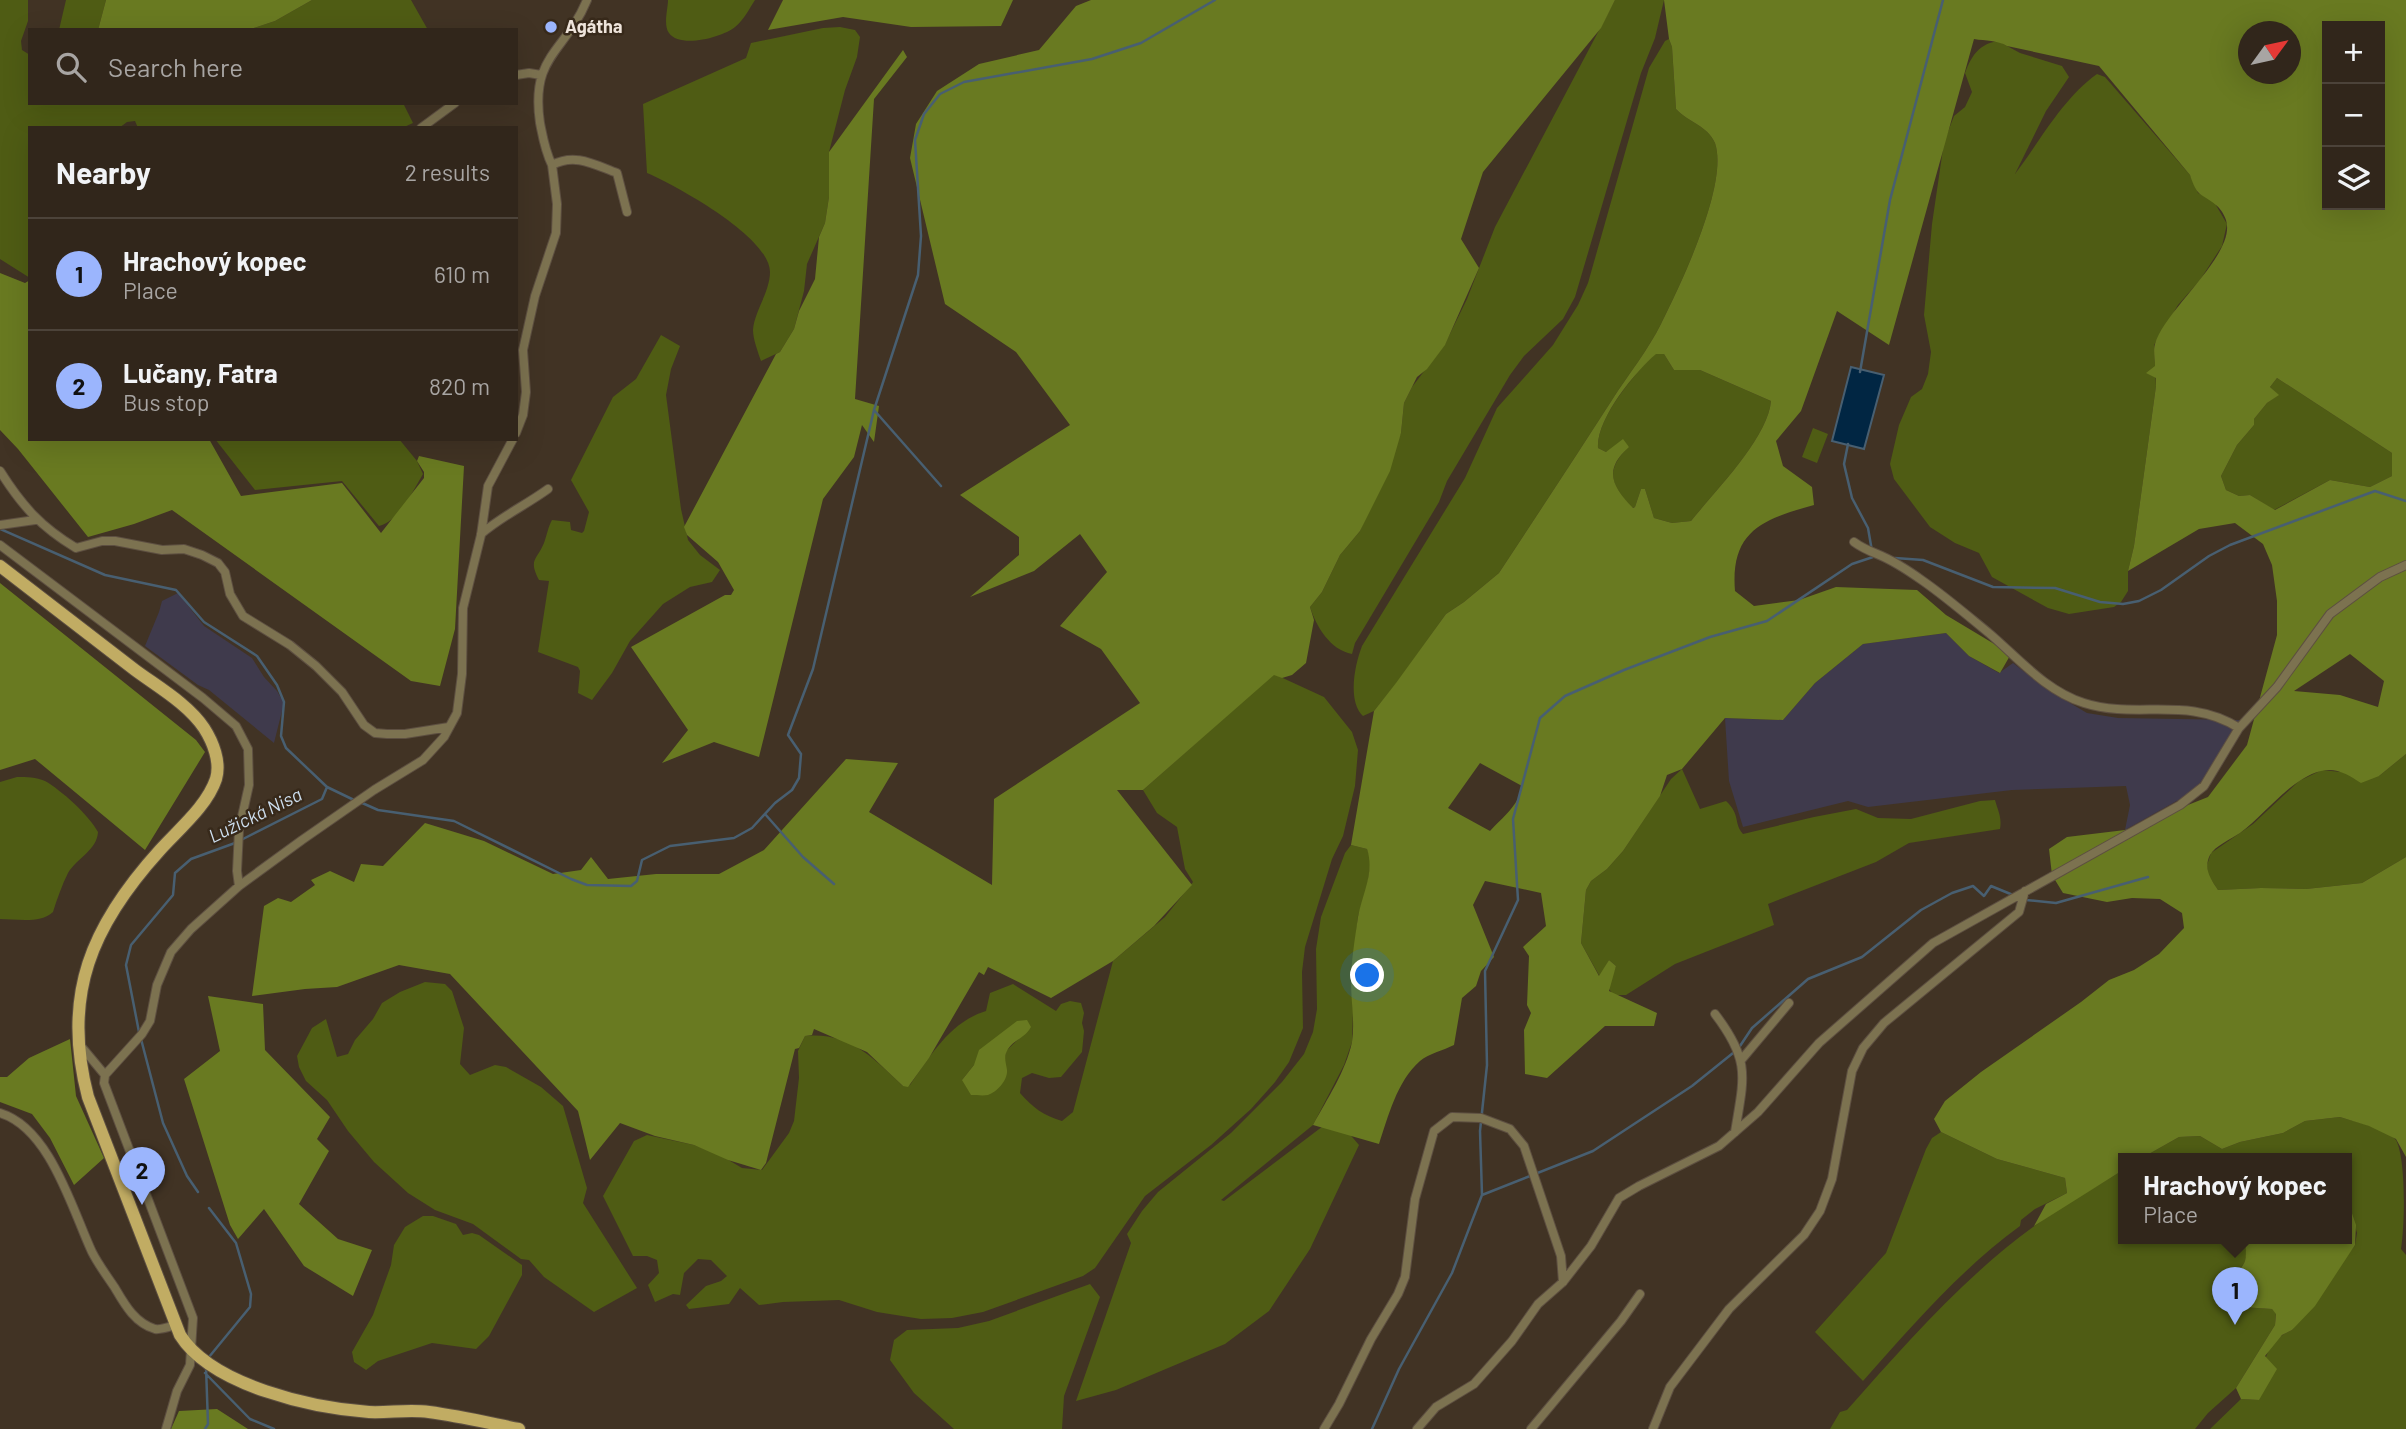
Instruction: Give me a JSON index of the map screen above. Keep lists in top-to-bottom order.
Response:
{
  "water": ["Lužická Nisa"],
  "places": ["Agátha"],
  "north": "top right",
  "page": {
    "map_buttons": ["+", "−"],
    "search": "Search here",
    "heading": ["Nearby", "2 results"],
    "list": [
      {
        "mark": "1",
        "name": "Hrachový kopec",
        "note": "Place",
        "value": "610 m"
      },
      {
        "mark": "2",
        "name": "Lučany, Fatra",
        "note": "Bus stop",
        "value": "820 m"
      }
    ],
    "pins": ["2", "1"],
    "popup": ["Hrachový kopec", "Place"]
  }
}
